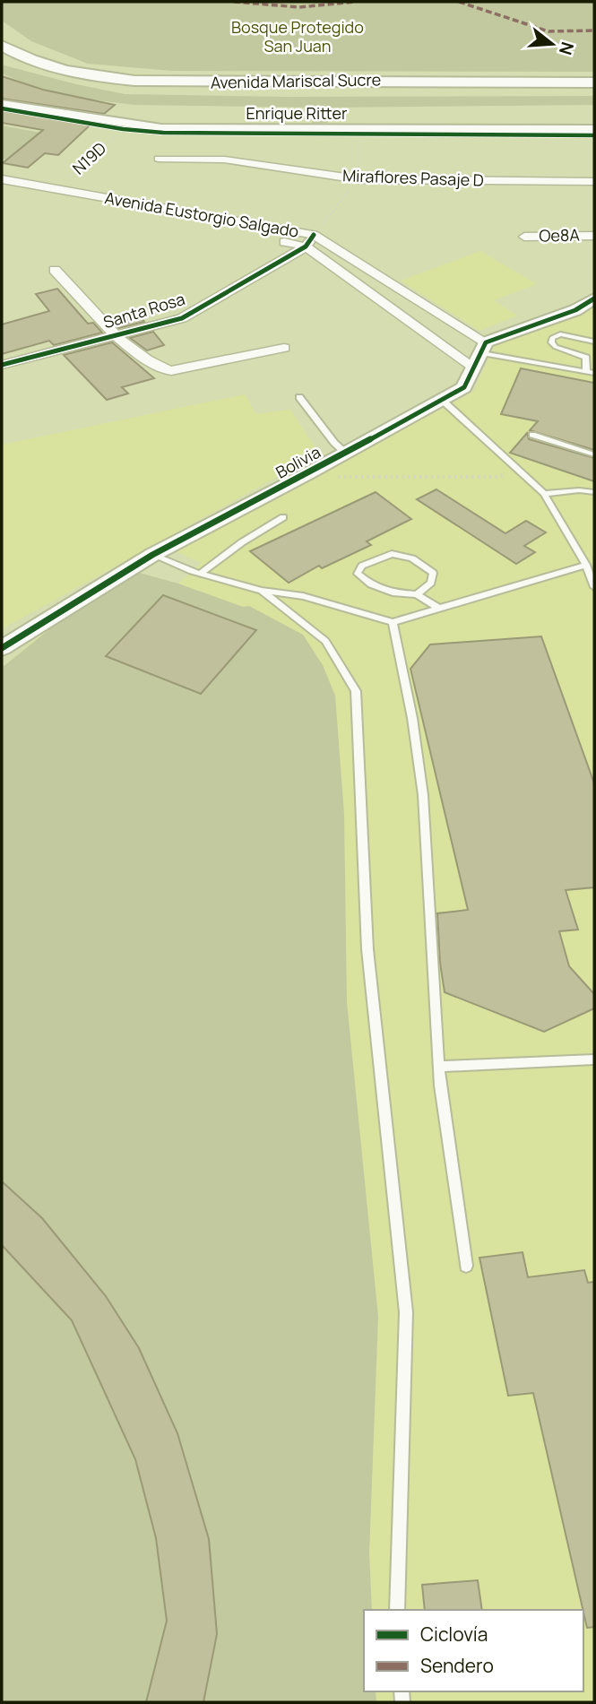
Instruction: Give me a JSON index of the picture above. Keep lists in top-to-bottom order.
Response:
{
  "streets": {
    "main road": ["Avenida Mariscal Sucre"],
    "street": [
      "Enrique Ritter",
      "Miraflores Pasaje D",
      "Avenida Eustorgio Salgado",
      "Oe8A",
      "Santa Rosa",
      "Bolivia"
    ],
    "path": ["N19D"]
  },
  "crossings": [
    ["Enrique Ritter", "N19D"],
    ["N19D", "Avenida Eustorgio Salgado"],
    ["Avenida Eustorgio Salgado", "Santa Rosa"],
    ["Avenida Eustorgio Salgado", "Bolivia"]
  ],
  "parks": ["Bosque Protegido San Juan"],
  "legend": ["Ciclovía", "Sendero"],
  "north": "right"
}
